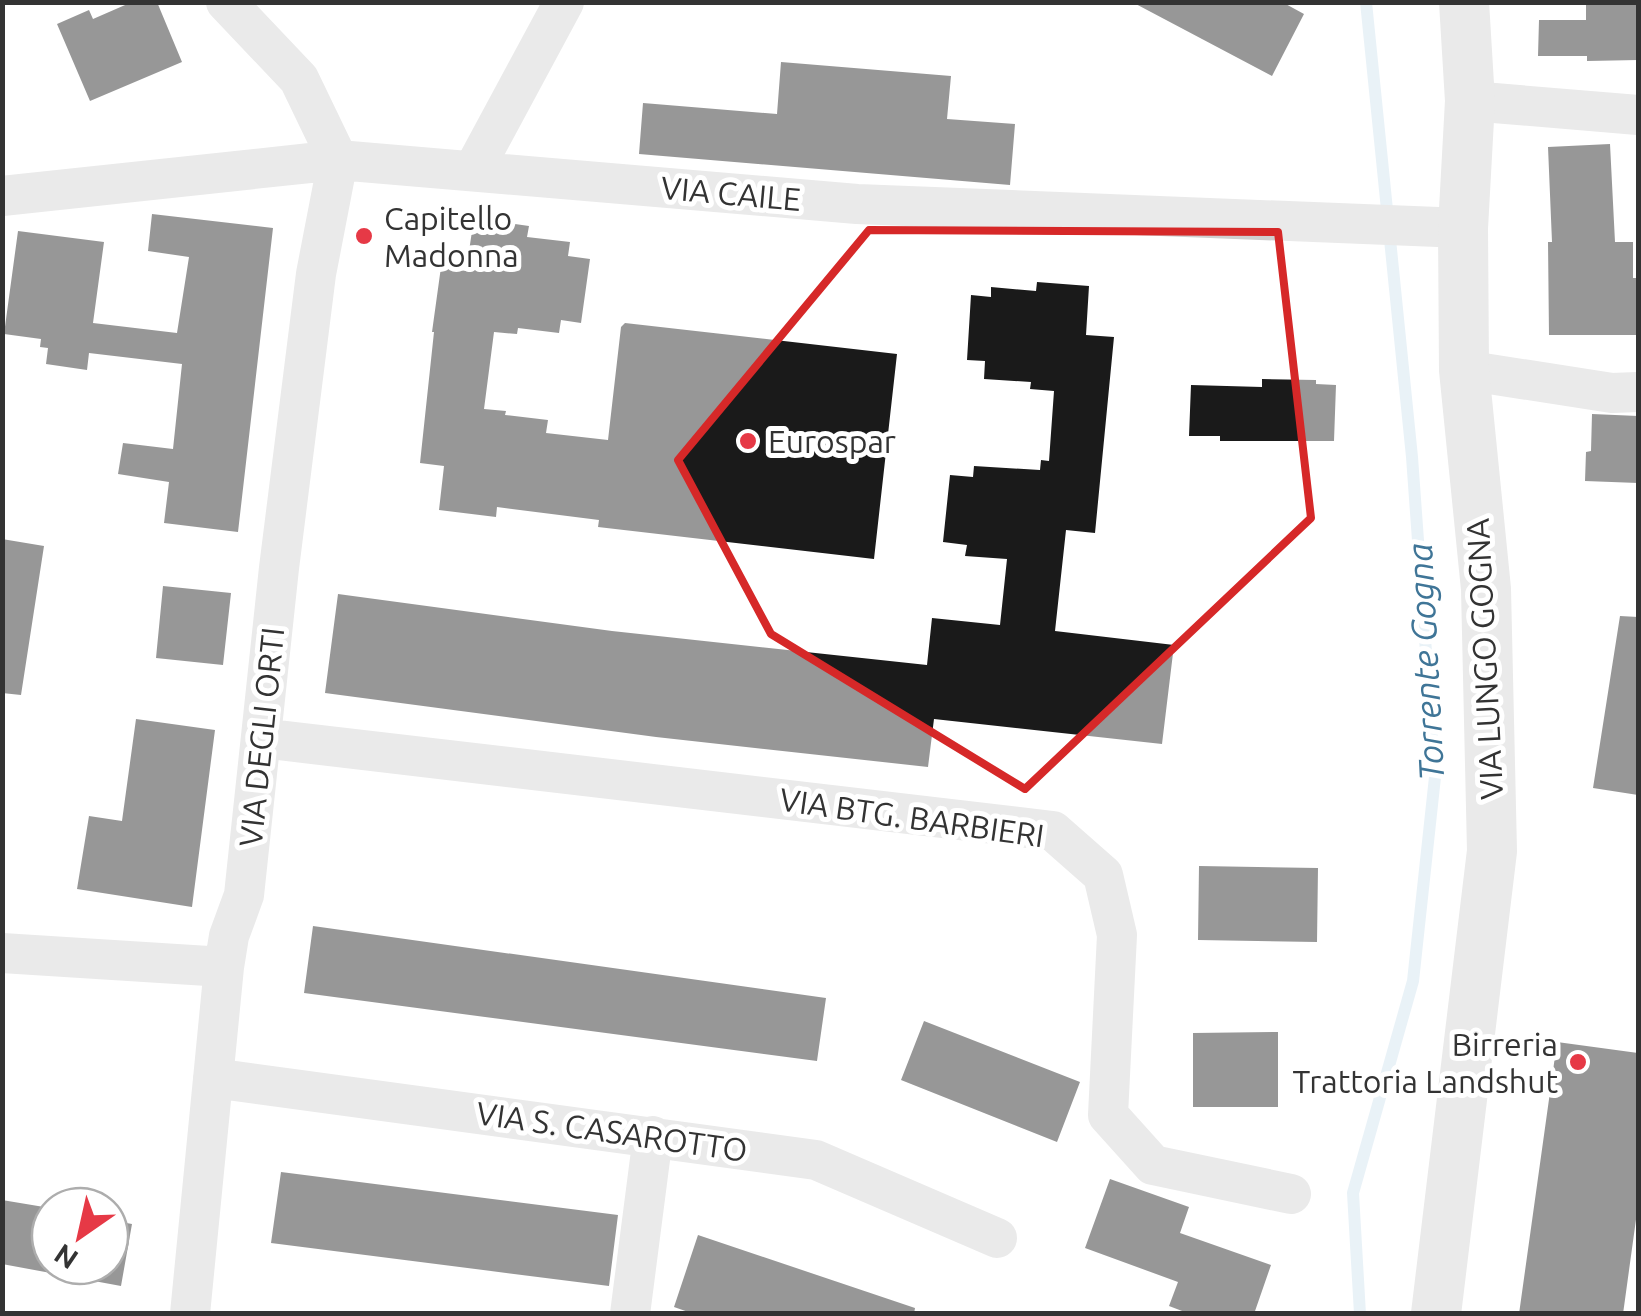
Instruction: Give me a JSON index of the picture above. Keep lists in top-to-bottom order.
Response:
{
  "streets": {
    "street": [
      "VIA CAILE",
      "VIA LUNGO GOGNA",
      "VIA DEGLI ORTI",
      "VIA BTG. BARBIERI",
      "VIA S. CASAROTTO"
    ]
  },
  "crossings": [
    ["VIA CAILE", "VIA LUNGO GOGNA"],
    ["VIA CAILE", "VIA DEGLI ORTI"],
    ["VIA DEGLI ORTI", "VIA BTG. BARBIERI"],
    ["VIA DEGLI ORTI", "VIA S. CASAROTTO"]
  ],
  "water": ["Torrente Gogna"],
  "places": ["Capitello Madonna", "Eurospar", "Birreria Trattoria Landshut"],
  "north": "bottom left"
}
